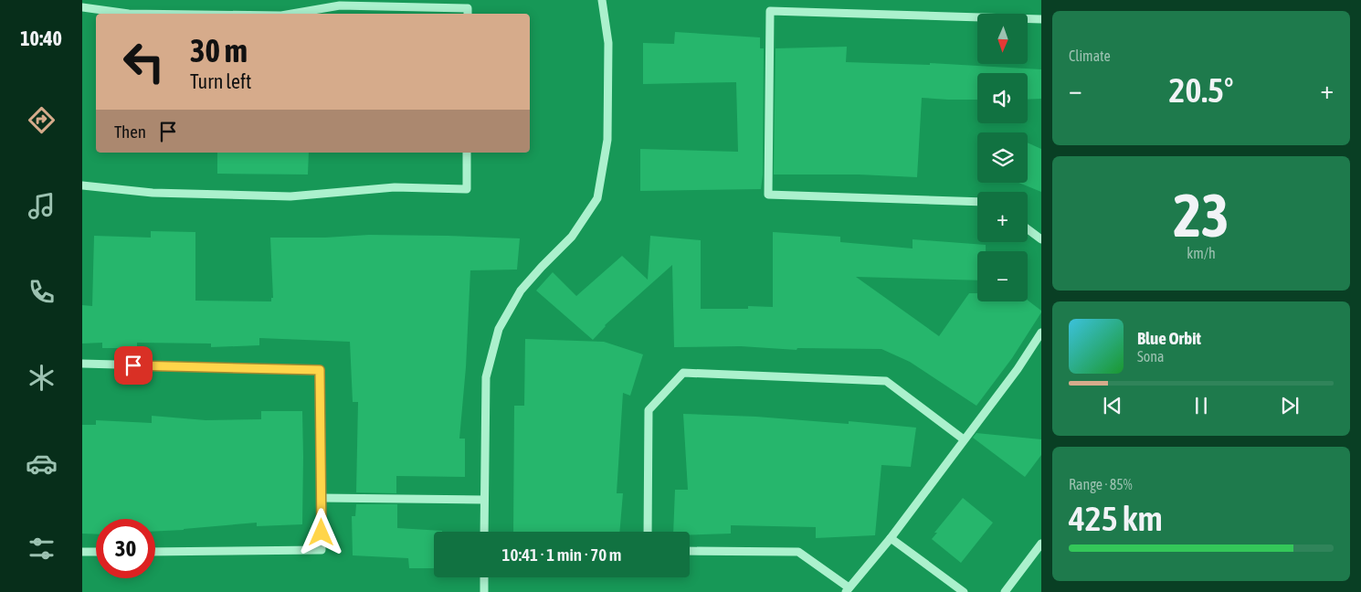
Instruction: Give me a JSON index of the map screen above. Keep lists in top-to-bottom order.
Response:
{
  "north": "bottom",
  "page": {
    "tabs": "10:40",
    "tile": [
      "Climate",
      ["23", "km/h"],
      ["Range · 85%", "425 km"]
    ],
    "map_buttons": ["+", "−"],
    "turn": ["30 m", "Turn left"],
    "heat": ["−", "20.5°", "+"],
    "then": "Then",
    "song": ["Blue Orbit", "Sona"],
    "limit": "30",
    "trip": "10:41 · 1 min · 70 m"
  }
}
